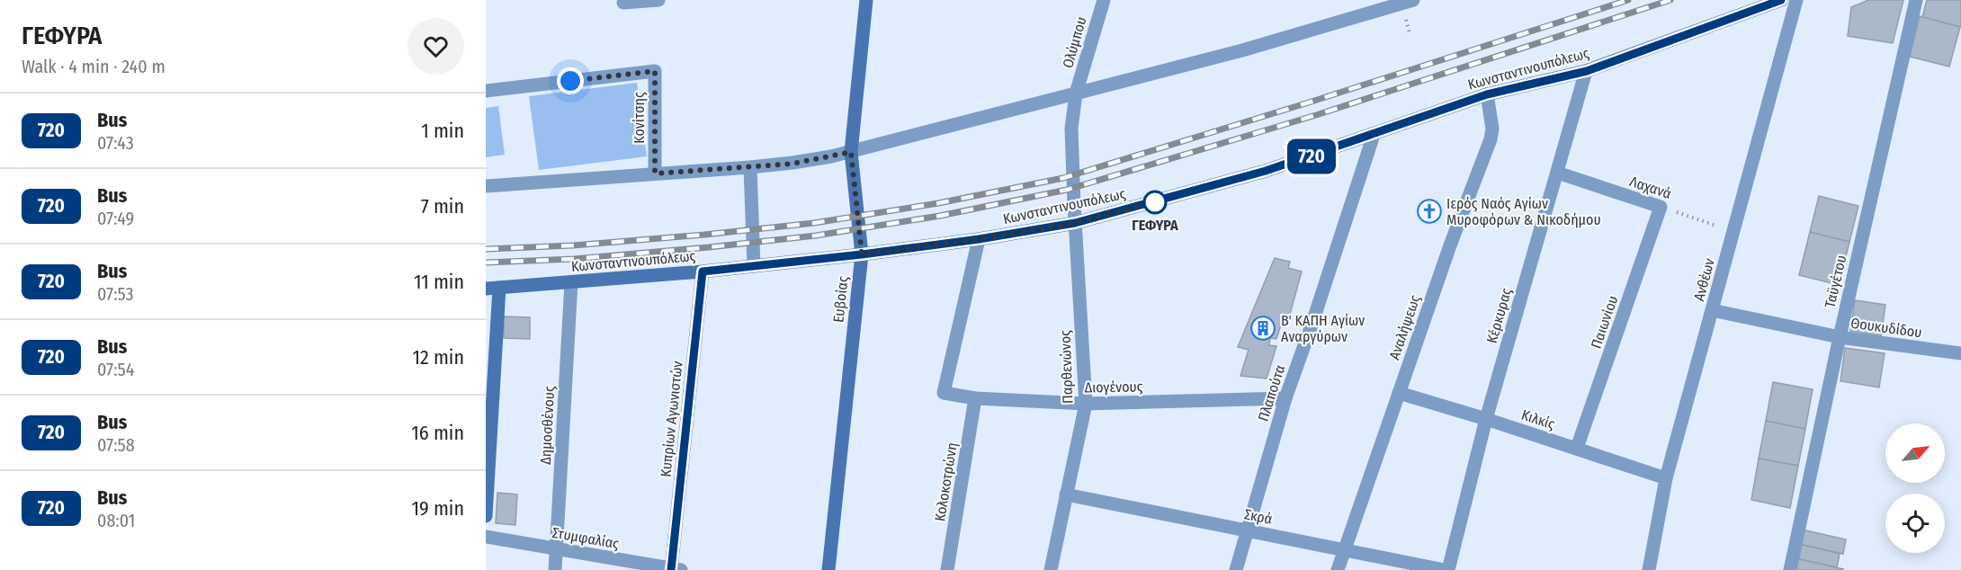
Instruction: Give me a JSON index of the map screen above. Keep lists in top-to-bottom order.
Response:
{
  "streets": {
    "street": [
      "Ολύμπου",
      "Κωνσταντινουπόλεως",
      "Κονίτσης",
      "Λαχανά",
      "Ανθέων",
      "Ταϋγέτου",
      "Ευβοίας",
      "Κέρκυρας",
      "Παιωνίου",
      "Αναλήψεως",
      "Θουκυδίδου",
      "Παρθενώνος",
      "Διογένους",
      "Πλαπούτα",
      "Κυπρίων Αγωνιστών",
      "Κιλκίς",
      "Δημοσθένους",
      "Κολοκοτρώνη",
      "Σκρά",
      "Στυμφαλίας"
    ]
  },
  "crossings": [
    ["Ολύμπου", "Κωνσταντινουπόλεως"],
    ["Ολύμπου", "Παρθενώνος"],
    ["Κωνσταντινουπόλεως", "Ευβοίας"],
    ["Κωνσταντινουπόλεως", "Κέρκυρας"],
    ["Κωνσταντινουπόλεως", "Αναλήψεως"],
    ["Κωνσταντινουπόλεως", "Παρθενώνος"],
    ["Κωνσταντινουπόλεως", "Διογένους"],
    ["Κωνσταντινουπόλεως", "Πλαπούτα"],
    ["Κωνσταντινουπόλεως", "Κυπρίων Αγωνιστών"],
    ["Κωνσταντινουπόλεως", "Δημοσθένους"],
    ["Λαχανά", "Ανθέων"],
    ["Λαχανά", "Κέρκυρας"],
    ["Λαχανά", "Παιωνίου"],
    ["Ανθέων", "Θουκυδίδου"],
    ["Ανθέων", "Κιλκίς"],
    ["Ταϋγέτου", "Θουκυδίδου"],
    ["Κέρκυρας", "Κιλκίς"],
    ["Κέρκυρας", "Σκρά"],
    ["Παιωνίου", "Κιλκίς"],
    ["Αναλήψεως", "Κιλκίς"],
    ["Αναλήψεως", "Σκρά"],
    ["Παρθενώνος", "Διογένους"],
    ["Παρθενώνος", "Σκρά"],
    ["Διογένους", "Πλαπούτα"],
    ["Διογένους", "Κολοκοτρώνη"],
    ["Πλαπούτα", "Σκρά"],
    ["Κυπρίων Αγωνιστών", "Στυμφαλίας"],
    ["Δημοσθένους", "Στυμφαλίας"]
  ],
  "places": {
    "other": ["ΓΕΦΥΡΑ"],
    "church": ["Ιερός Ναός Αγίων Μυροφόρων & Νικοδήμου"],
    "building": ["Β' ΚΑΠΗ Αγίων Αναργύρων"]
  },
  "lines": ["bus line 720"],
  "north": "top right",
  "page": {
    "heading": ["ΓΕΦΥΡΑ", "Walk · 4 min · 240 m"],
    "on_map": "720",
    "list": [
      {
        "mark": "720",
        "name": "Bus",
        "note": "07:43",
        "value": "1 min"
      },
      {
        "mark": "720",
        "name": "Bus",
        "note": "07:49",
        "value": "7 min"
      },
      {
        "mark": "720",
        "name": "Bus",
        "note": "07:53",
        "value": "11 min"
      },
      {
        "mark": "720",
        "name": "Bus",
        "note": "07:54",
        "value": "12 min"
      },
      {
        "mark": "720",
        "name": "Bus",
        "note": "07:58",
        "value": "16 min"
      },
      {
        "mark": "720",
        "name": "Bus",
        "note": "08:01",
        "value": "19 min"
      }
    ]
  }
}
